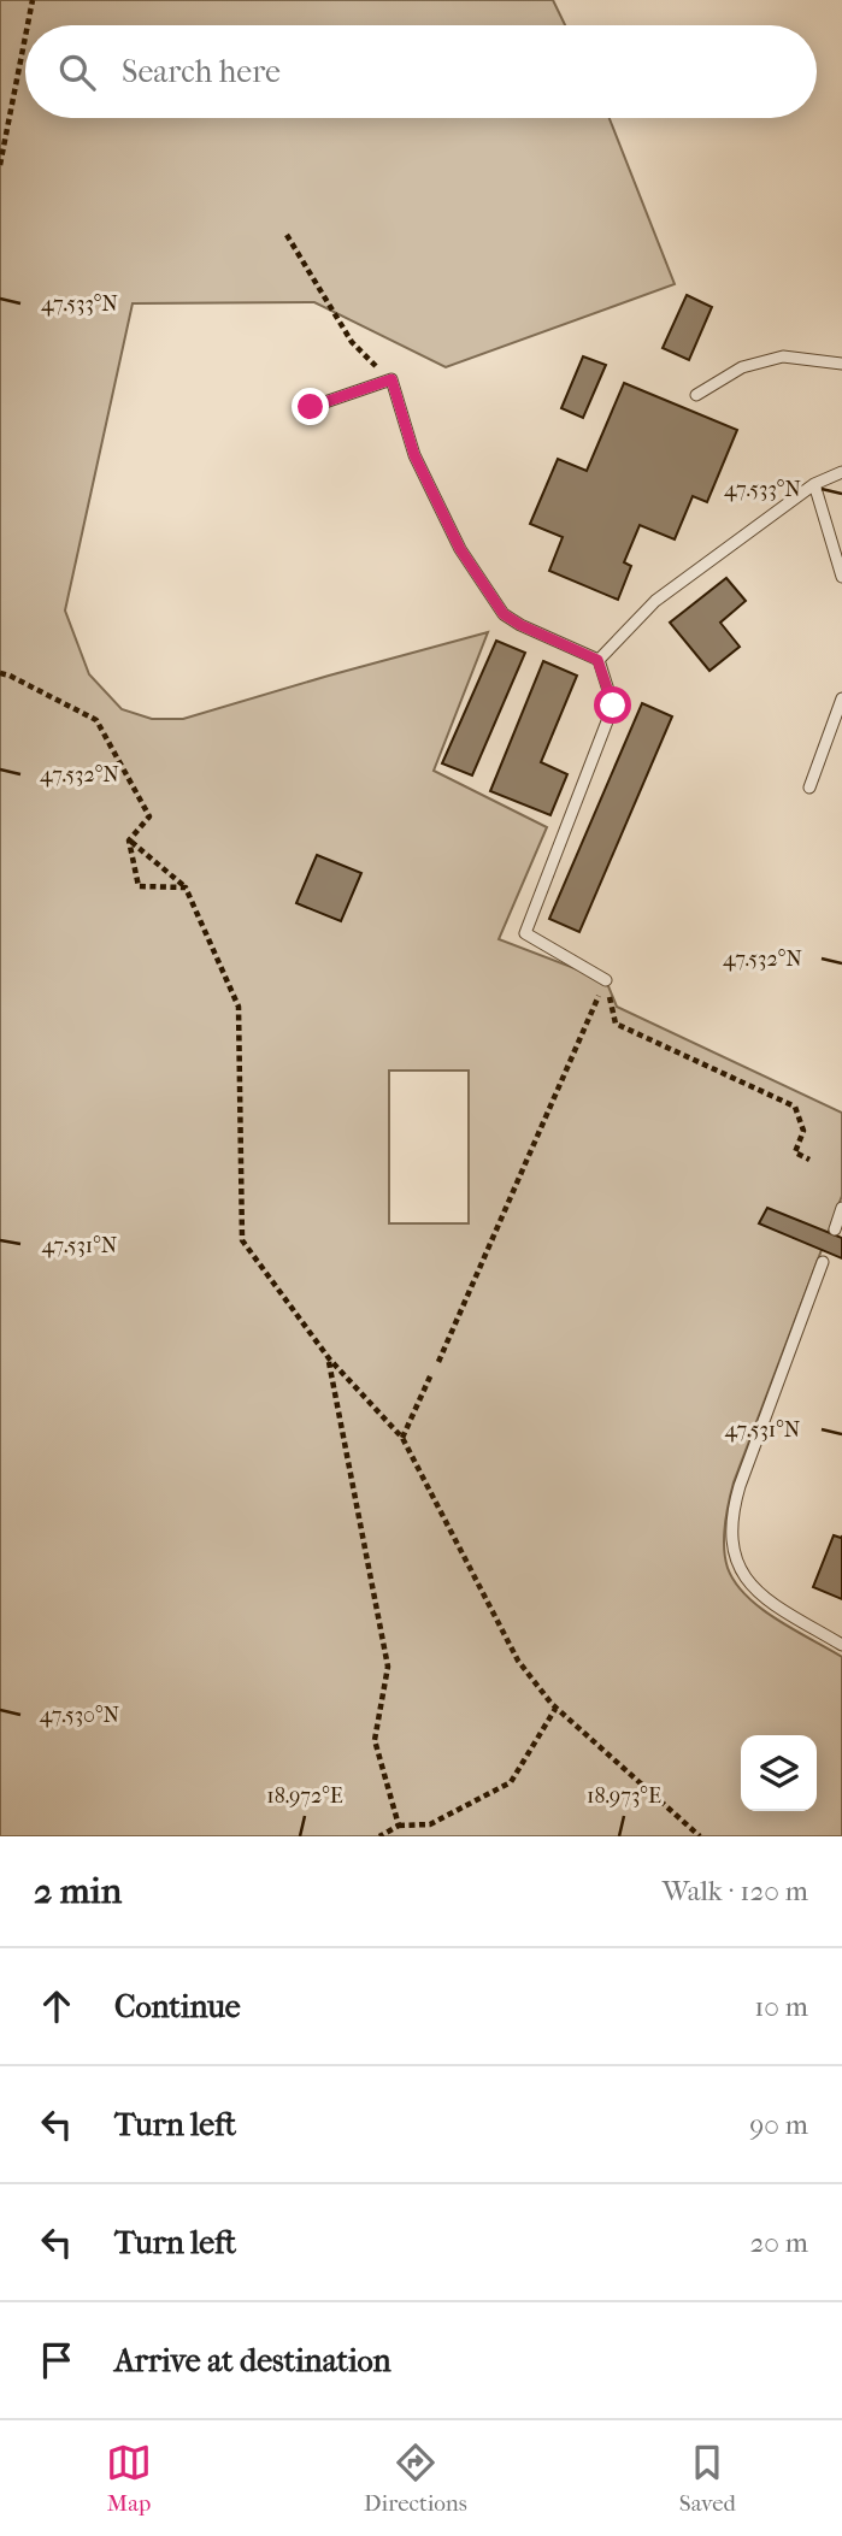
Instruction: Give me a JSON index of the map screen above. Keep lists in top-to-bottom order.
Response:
{
  "page": {
    "search": "Search here",
    "heading": ["2 min", "Walk · 120 m"],
    "list": [
      ["Continue", "10 m"],
      ["Turn left", "90 m"],
      ["Turn left", "20 m"],
      "Arrive at destination"
    ],
    "nav": ["Map", "Directions", "Saved"]
  },
  "coordinates": [
    "47.533°N",
    "47.532°N",
    "47.531°N",
    "47.530°N",
    "18.972°E",
    "18.973°E"
  ]
}
